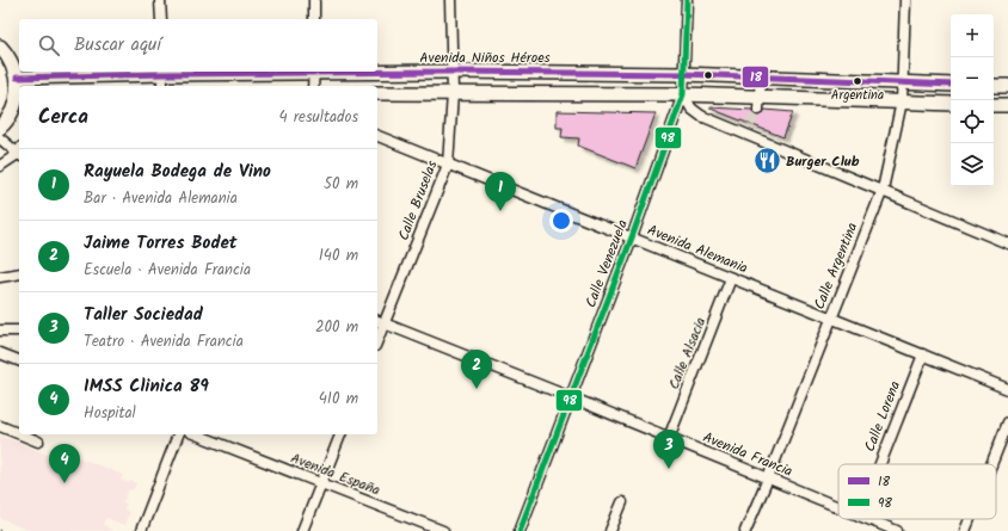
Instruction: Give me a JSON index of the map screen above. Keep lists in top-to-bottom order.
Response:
{
  "streets": {
    "main road": ["Avenida Niños Héroes"],
    "street": [
      "Calle Bruselas",
      "Avenida Alemania",
      "Calle Venezuela",
      "Calle Argentina",
      "Calle Alsacia",
      "Calle Lorena",
      "Avenida Francia",
      "Avenida España"
    ]
  },
  "crossings": [
    ["Avenida Niños Héroes", "Calle Bruselas"],
    ["Avenida Niños Héroes", "Calle Venezuela"],
    ["Avenida Niños Héroes", "Calle Argentina"],
    ["Calle Bruselas", "Avenida Alemania"],
    ["Calle Bruselas", "Avenida Francia"],
    ["Avenida Alemania", "Calle Venezuela"],
    ["Avenida Alemania", "Calle Argentina"],
    ["Avenida Alemania", "Calle Alsacia"],
    ["Avenida Alemania", "Calle Lorena"],
    ["Calle Venezuela", "Avenida Francia"],
    ["Calle Argentina", "Avenida Francia"],
    ["Calle Alsacia", "Avenida Francia"]
  ],
  "places": {
    "other": ["Argentina"],
    "restaurant": ["Burger Club"]
  },
  "lines": ["transit line 98", "transit line 18"],
  "legend": ["18", "98"],
  "page": {
    "map_buttons": ["+", "−"],
    "search": "Buscar aquí",
    "heading": ["Cerca", "4 resultados"],
    "list": [
      {
        "mark": "1",
        "name": "Rayuela Bodega de Vino",
        "note": "Bar · Avenida Alemania",
        "value": "50 m"
      },
      {
        "mark": "2",
        "name": "Jaime Torres Bodet",
        "note": "Escuela · Avenida Francia",
        "value": "140 m"
      },
      {
        "mark": "3",
        "name": "Taller Sociedad",
        "note": "Teatro · Avenida Francia",
        "value": "200 m"
      },
      {
        "mark": "4",
        "name": "IMSS Clinica 89",
        "note": "Hospital",
        "value": "410 m"
      }
    ],
    "pins": [
      "1",
      "2",
      "3",
      "4"
    ]
  }
}
